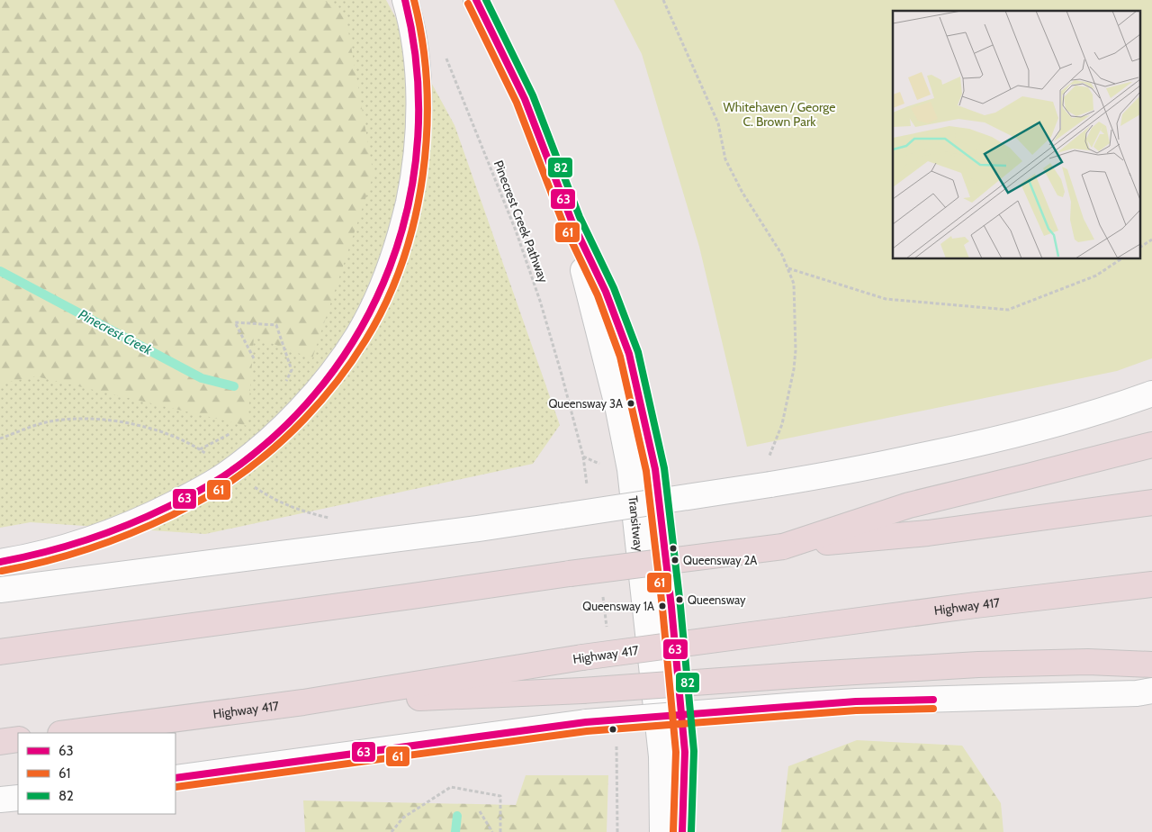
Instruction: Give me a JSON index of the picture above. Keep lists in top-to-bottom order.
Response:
{
  "streets": {
    "highway": ["Highway 417"],
    "lane": ["Transitway"],
    "path": ["Pinecrest Creek Pathway"]
  },
  "water": ["Pinecrest Creek"],
  "parks": ["Whitehaven / George C. Brown Park"],
  "places": [
    "Queensway 3A",
    "Queensway 2A",
    "Queensway",
    "Queensway 1A"
  ],
  "lines": ["transit line 63", "transit line 61", "transit line 82"],
  "legend": ["63", "61", "82"]
}
